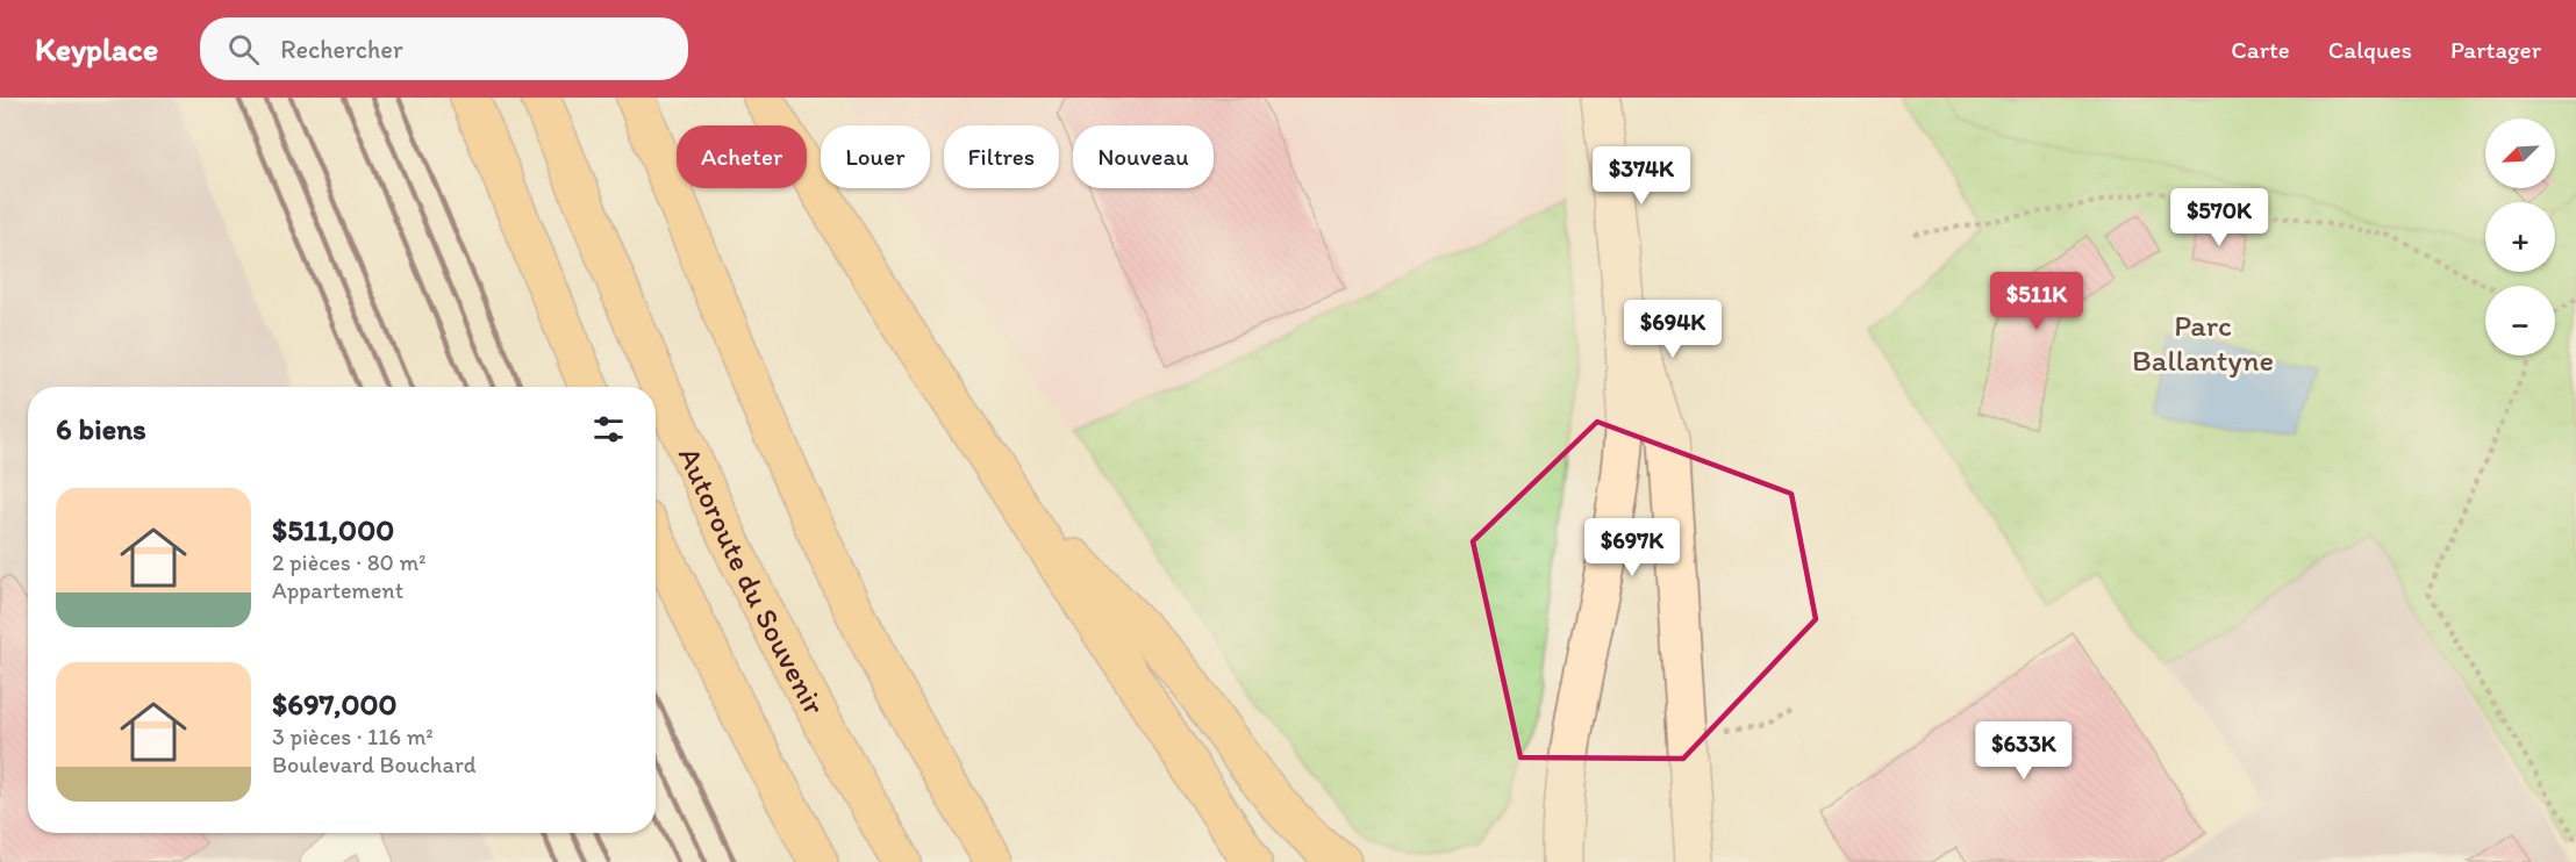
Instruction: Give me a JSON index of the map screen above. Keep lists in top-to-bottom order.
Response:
{
  "streets": {
    "highway": ["Autoroute du Souvenir"]
  },
  "parks": ["Parc Ballantyne"],
  "north": "bottom left",
  "page": {
    "header": "Keyplace",
    "search": "Rechercher",
    "nav": ["Carte", "Calques", "Partager"],
    "map_buttons": ["+", "−"],
    "chip": [
      "Acheter",
      "Louer",
      "Filtres",
      "Nouveau"
    ],
    "price": [
      "$374K",
      "$570K",
      "$511K",
      "$694K",
      "$697K",
      "$633K"
    ],
    "heading": "6 biens",
    "list": [
      {
        "name": "$511,000",
        "note": "2 pièces · 80 m² · Appartement"
      },
      {
        "name": "$697,000",
        "note": "3 pièces · 116 m² · Boulevard Bouchard"
      }
    ]
  }
}
